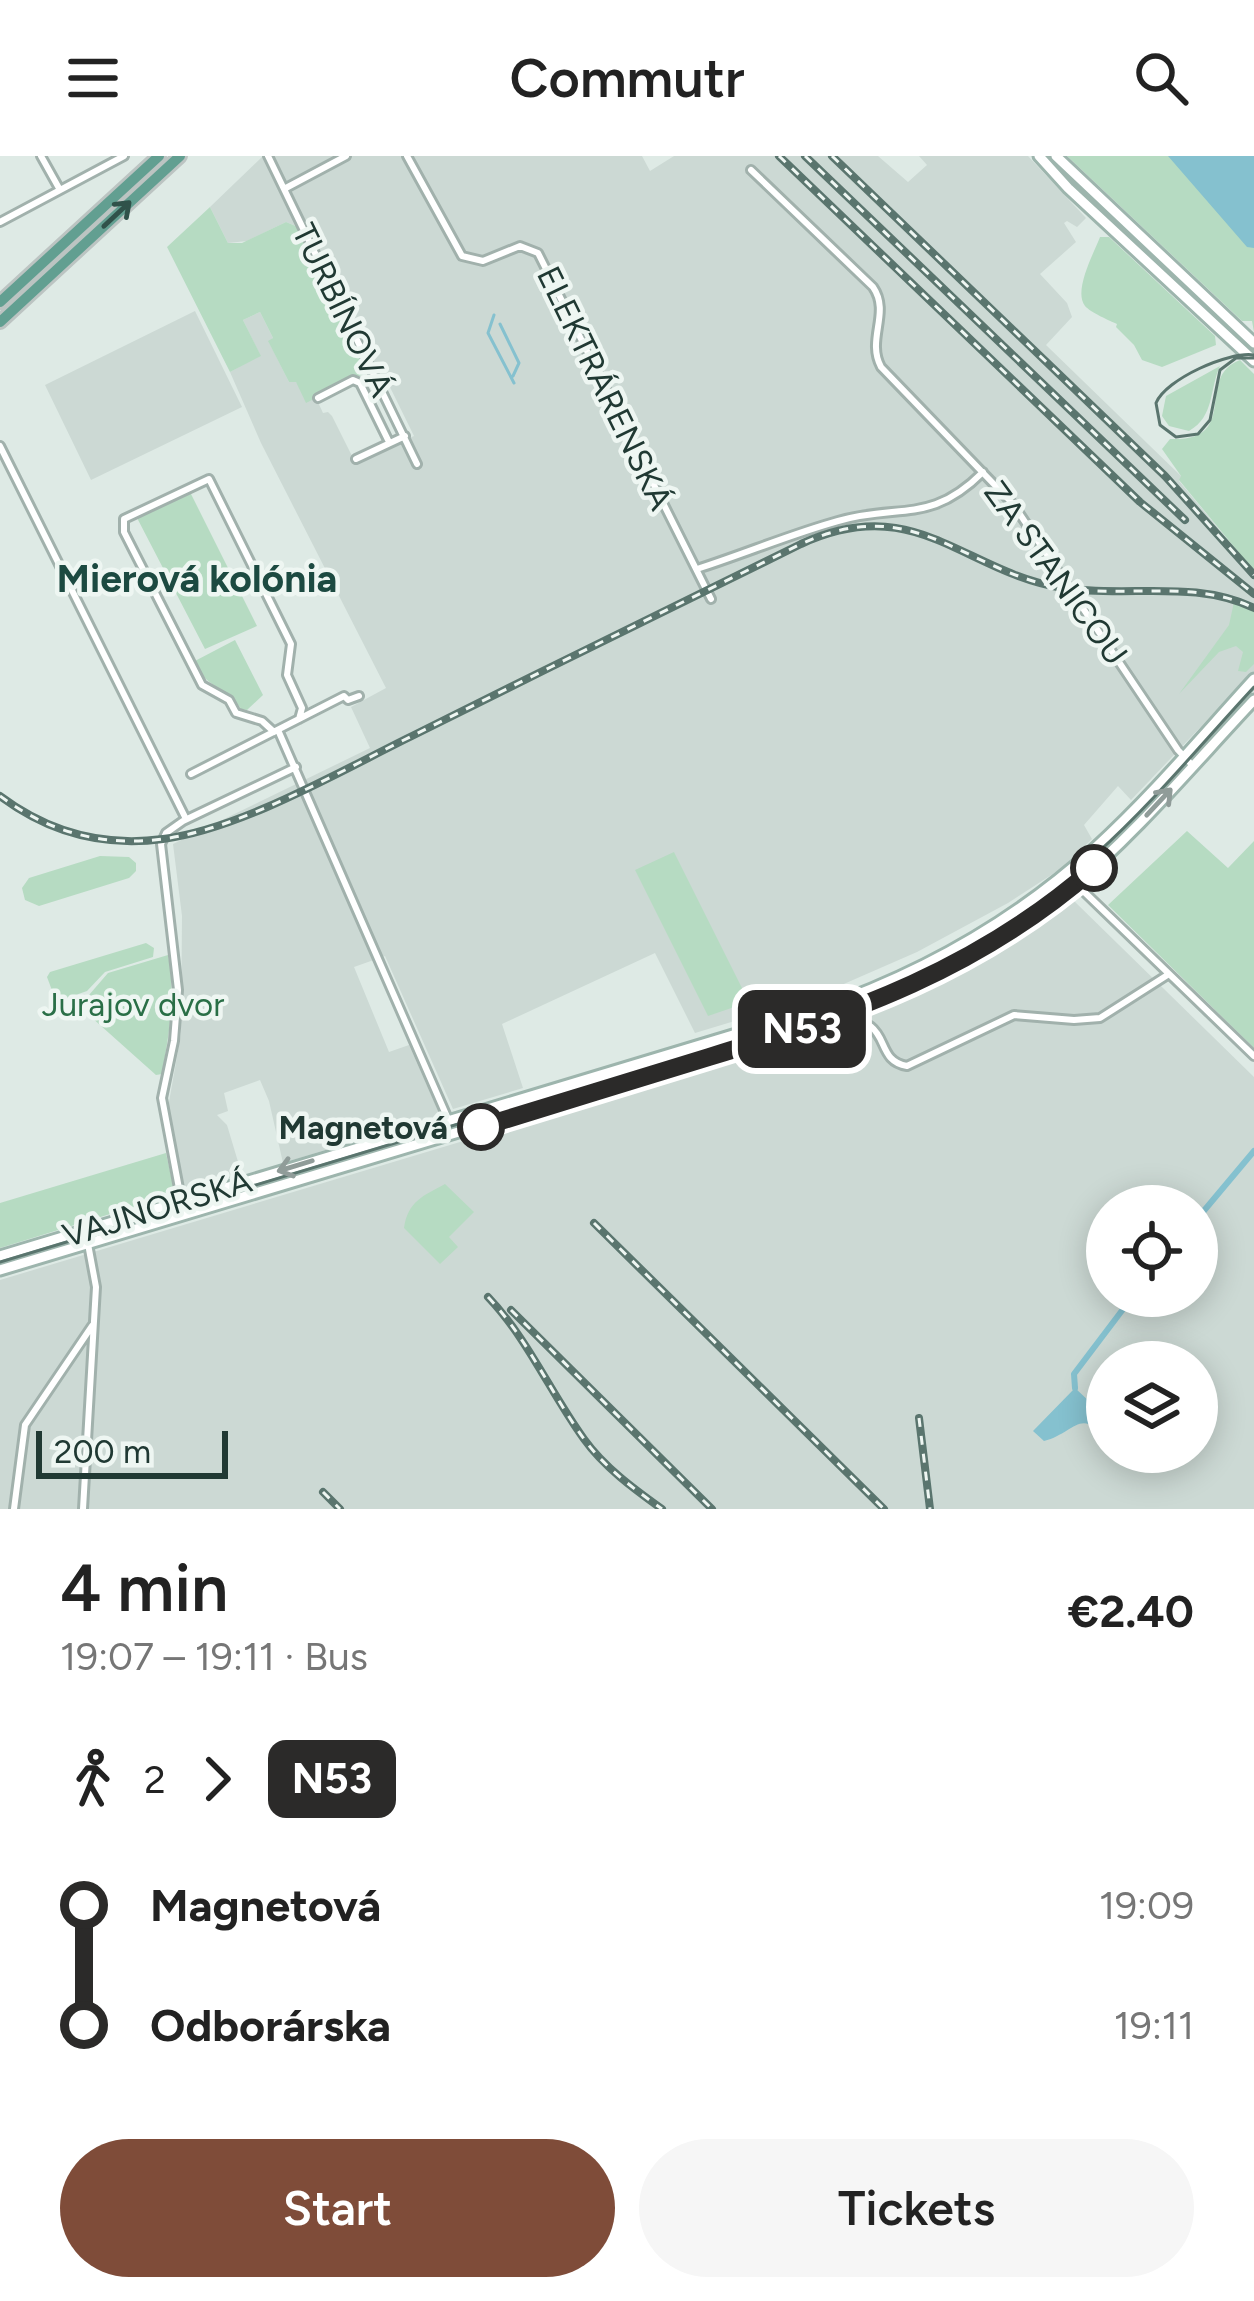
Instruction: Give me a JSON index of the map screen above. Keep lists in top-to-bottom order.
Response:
{
  "streets": {
    "main road": ["VAJNORSKÁ"],
    "street": ["TURBÍNOVÁ", "ELEKTRÁRENSKÁ", "ZA STANICOU"]
  },
  "crossings": [
    ["ZA STANICOU", "VAJNORSKÁ"]
  ],
  "districts": ["Mierová kolónia"],
  "parks": ["Jurajov dvor"],
  "places": ["Magnetová"],
  "lines": ["bus line N53"],
  "scale_bar": "200 m",
  "page": {
    "header": "Commutr",
    "on_map": "N53",
    "scale": "200 m",
    "heading": ["4 min", "19:07 – 19:11 · Bus", "€2.40"],
    "legs": ["2", "N53"],
    "list": [
      {
        "name": "Magnetová",
        "value": "19:09"
      },
      {
        "name": "Odborárska",
        "value": "19:11"
      }
    ],
    "buttons": ["Start", "Tickets"]
  }
}
